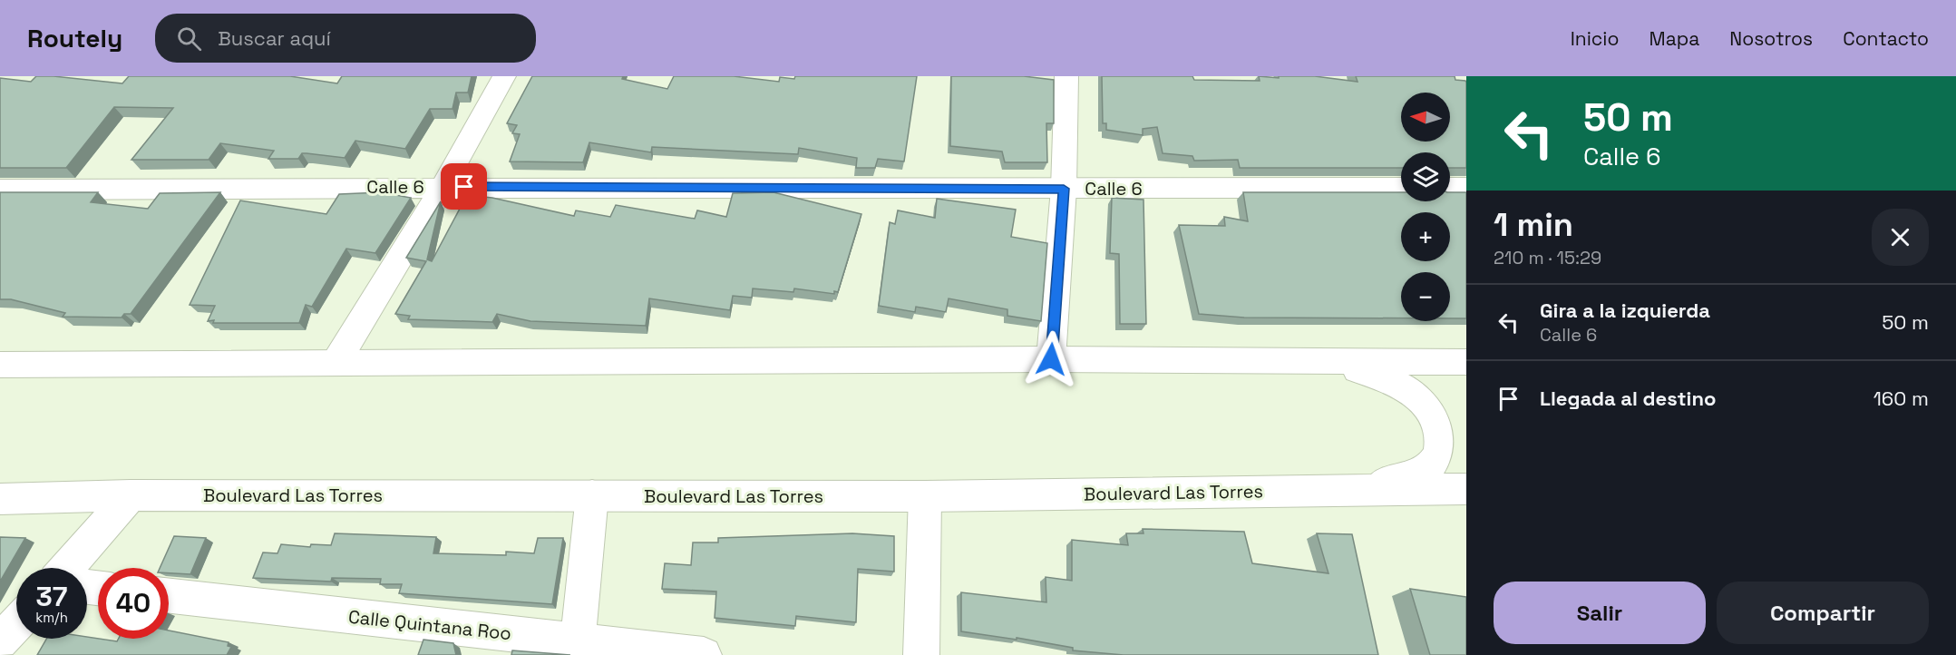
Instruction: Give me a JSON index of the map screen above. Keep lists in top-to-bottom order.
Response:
{
  "streets": {
    "street": ["Calle 6", "Boulevard Las Torres", "Calle Quintana Roo"]
  },
  "north": "left",
  "page": {
    "header": "Routely",
    "search": "Buscar aquí",
    "nav": [
      "Inicio",
      "Mapa",
      "Nosotros",
      "Contacto"
    ],
    "turn": ["50 m", "Calle 6"],
    "map_buttons": ["+", "−"],
    "heading": ["1 min", "210 m · 15:29"],
    "list": [
      {
        "name": "Gira a la izquierda",
        "note": "Calle 6",
        "value": "50 m"
      },
      {
        "name": "Llegada al destino",
        "value": "160 m"
      }
    ],
    "speed": "37 km/h",
    "limit": "40",
    "buttons": ["Salir", "Compartir"]
  }
}
